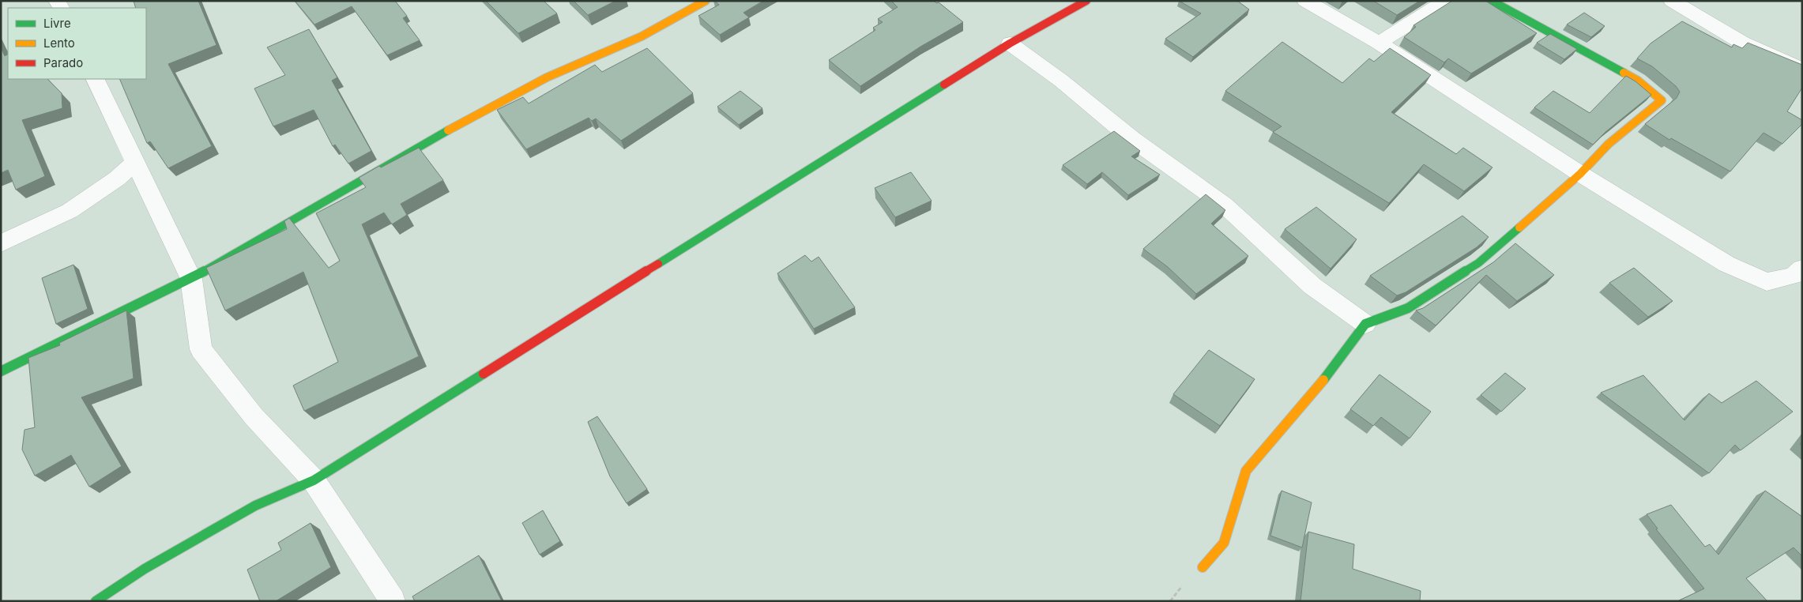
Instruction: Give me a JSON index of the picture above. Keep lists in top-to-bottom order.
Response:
{
  "legend": ["Livre", "Lento", "Parado"]
}
